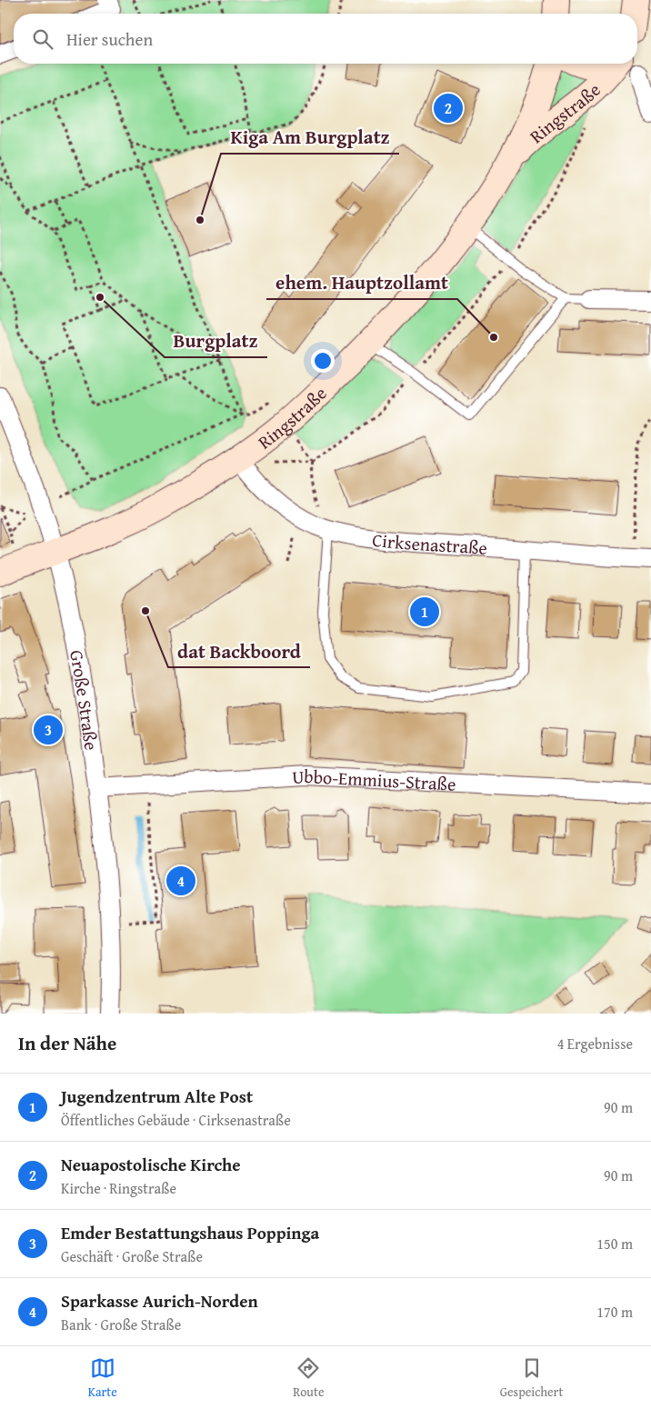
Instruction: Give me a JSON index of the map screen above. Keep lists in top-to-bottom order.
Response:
{
  "streets": {
    "street": [
      "Ringstraße",
      "Cirksenastraße",
      "Große Straße",
      "Ubbo-Emmius-Straße"
    ]
  },
  "crossings": [
    ["Ringstraße", "Cirksenastraße"],
    ["Ringstraße", "Große Straße"],
    ["Große Straße", "Ubbo-Emmius-Straße"]
  ],
  "places": [
    "Kiga Am Burgplatz",
    "Burgplatz",
    "ehem. Hauptzollamt",
    "dat Backboord"
  ],
  "page": {
    "search": "Hier suchen",
    "pins": [
      "2",
      "1",
      "3",
      "4"
    ],
    "heading": ["In der Nähe", "4 Ergebnisse"],
    "list": [
      {
        "mark": "1",
        "name": "Jugendzentrum Alte Post",
        "note": "Öffentliches Gebäude · Cirksenastraße",
        "value": "90 m"
      },
      {
        "mark": "2",
        "name": "Neuapostolische Kirche",
        "note": "Kirche · Ringstraße",
        "value": "90 m"
      },
      {
        "mark": "3",
        "name": "Emder Bestattungshaus Poppinga",
        "note": "Geschäft · Große Straße",
        "value": "150 m"
      },
      {
        "mark": "4",
        "name": "Sparkasse Aurich-Norden",
        "note": "Bank · Große Straße",
        "value": "170 m"
      }
    ],
    "nav": ["Karte", "Route", "Gespeichert"]
  }
}
